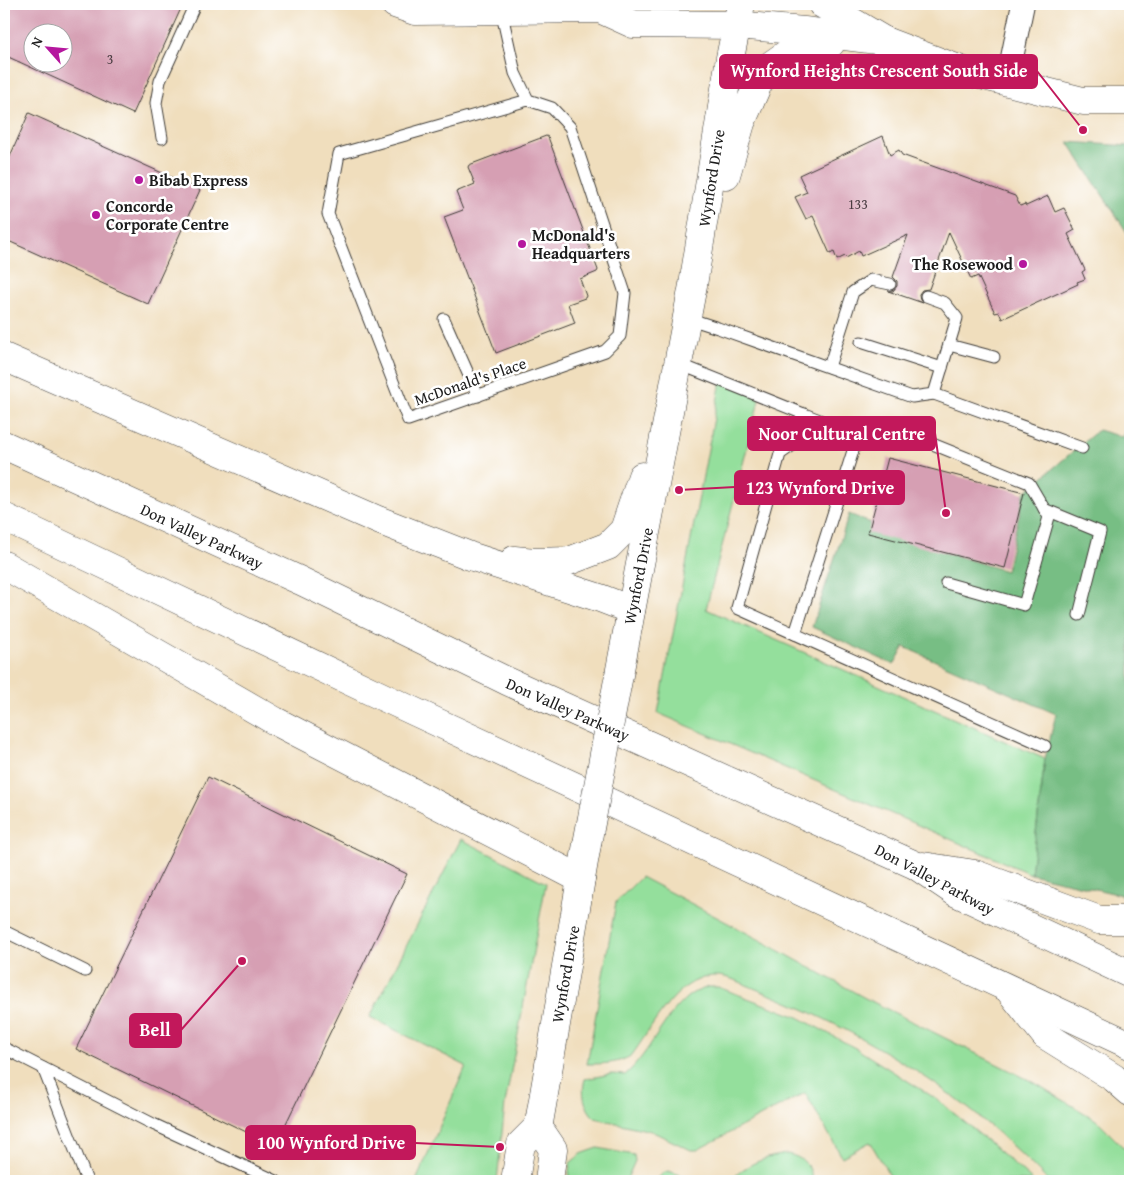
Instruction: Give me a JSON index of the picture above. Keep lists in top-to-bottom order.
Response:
{
  "streets": {
    "main road": ["Wynford Drive", "Don Valley Parkway"],
    "lane": ["McDonald's Place"]
  },
  "places": [
    "Wynford Heights Crescent South Side",
    "Bibab Express",
    "Concorde Corporate Centre",
    "McDonald's Headquarters",
    "The Rosewood",
    "123 Wynford Drive",
    "Noor Cultural Centre",
    "Bell",
    "100 Wynford Drive"
  ],
  "house_numbers": ["3", "133"],
  "north": "top left"
}
